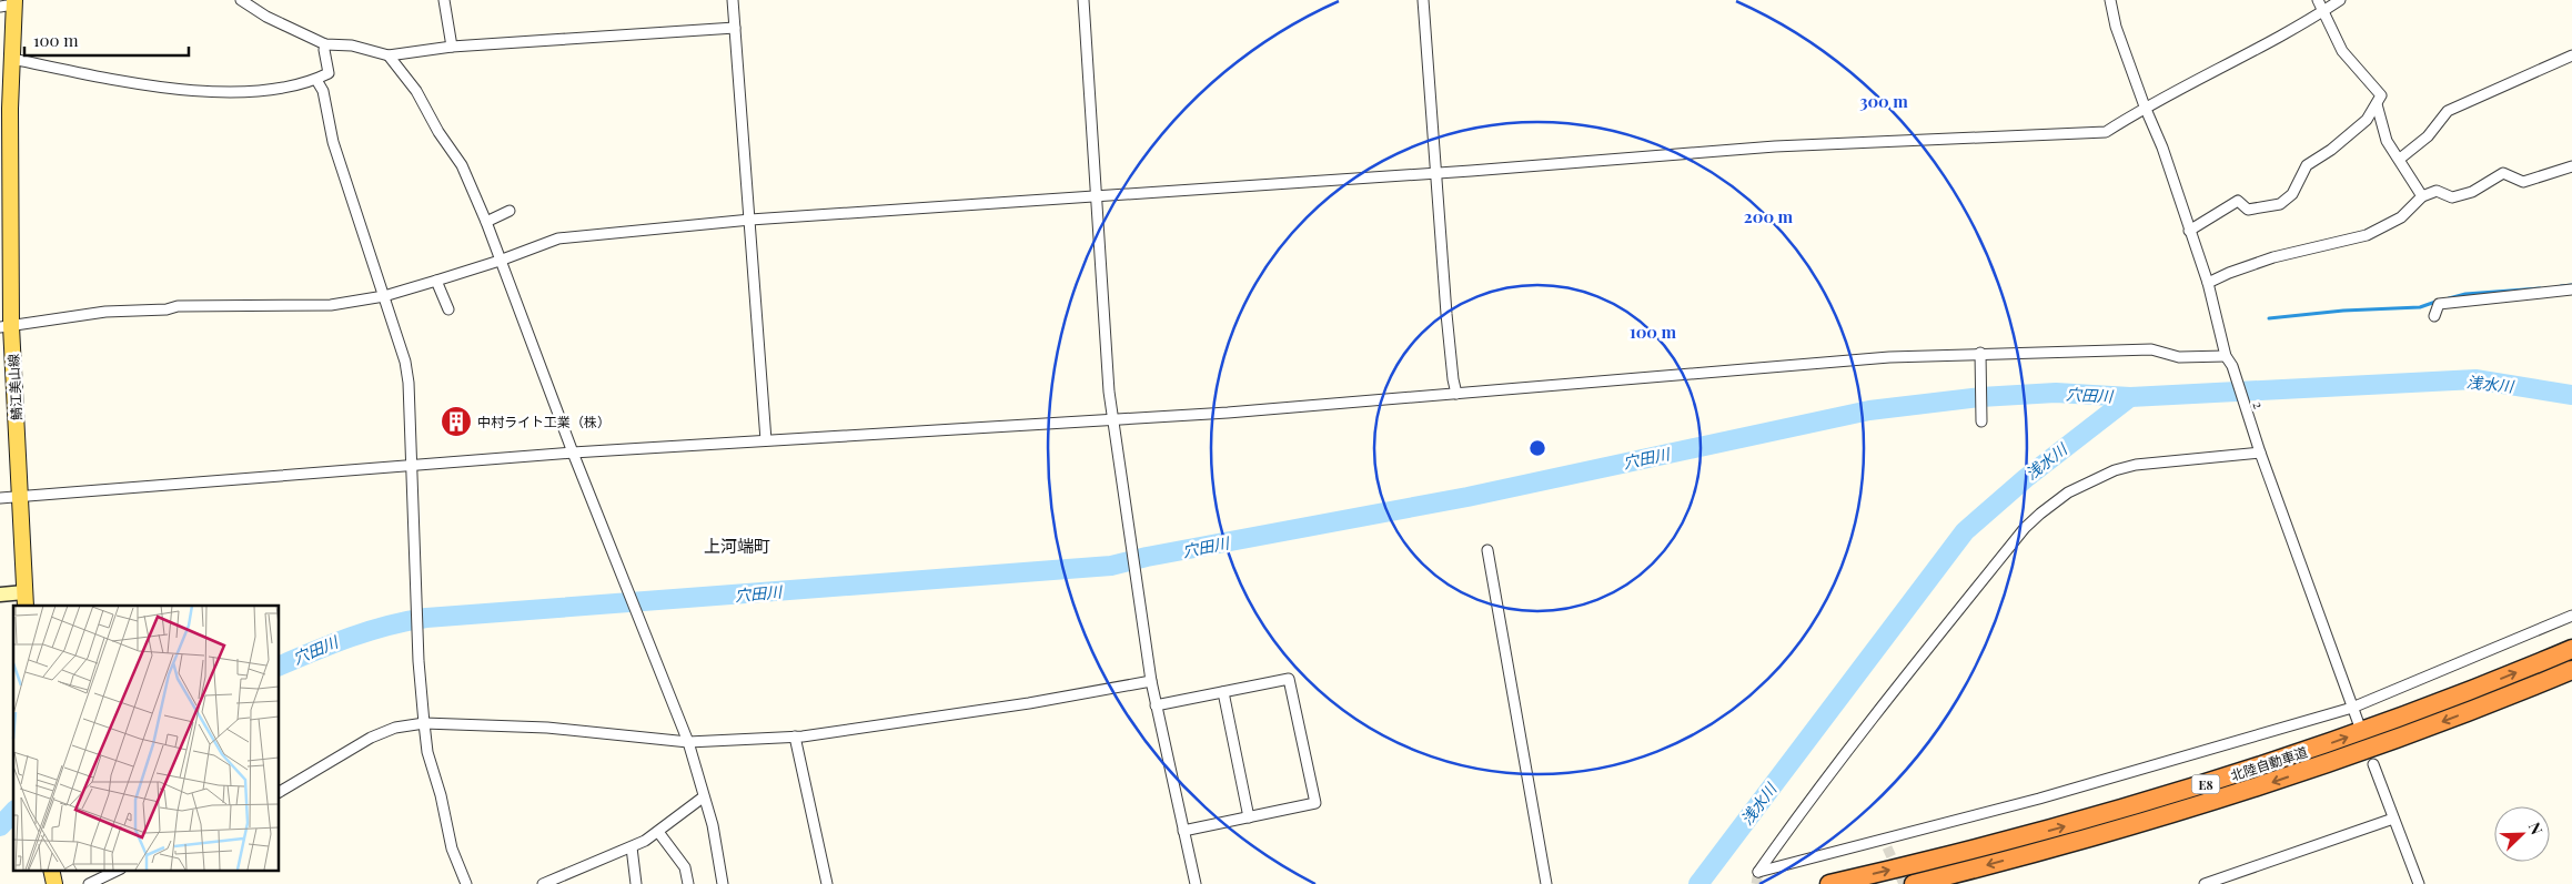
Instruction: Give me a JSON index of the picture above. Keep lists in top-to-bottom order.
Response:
{
  "streets": {
    "highway": ["北陸自動車道", "E8"],
    "main road": ["鯖江美山線"],
    "street": ["2"]
  },
  "districts": ["上河端町"],
  "water": ["浅水川", "穴田川"],
  "places": {
    "building": ["中村ライト工業（株）"]
  },
  "scale_bar": "100 m",
  "north": "top right",
  "rings": ["300 m", "200 m", "100 m"]
}
